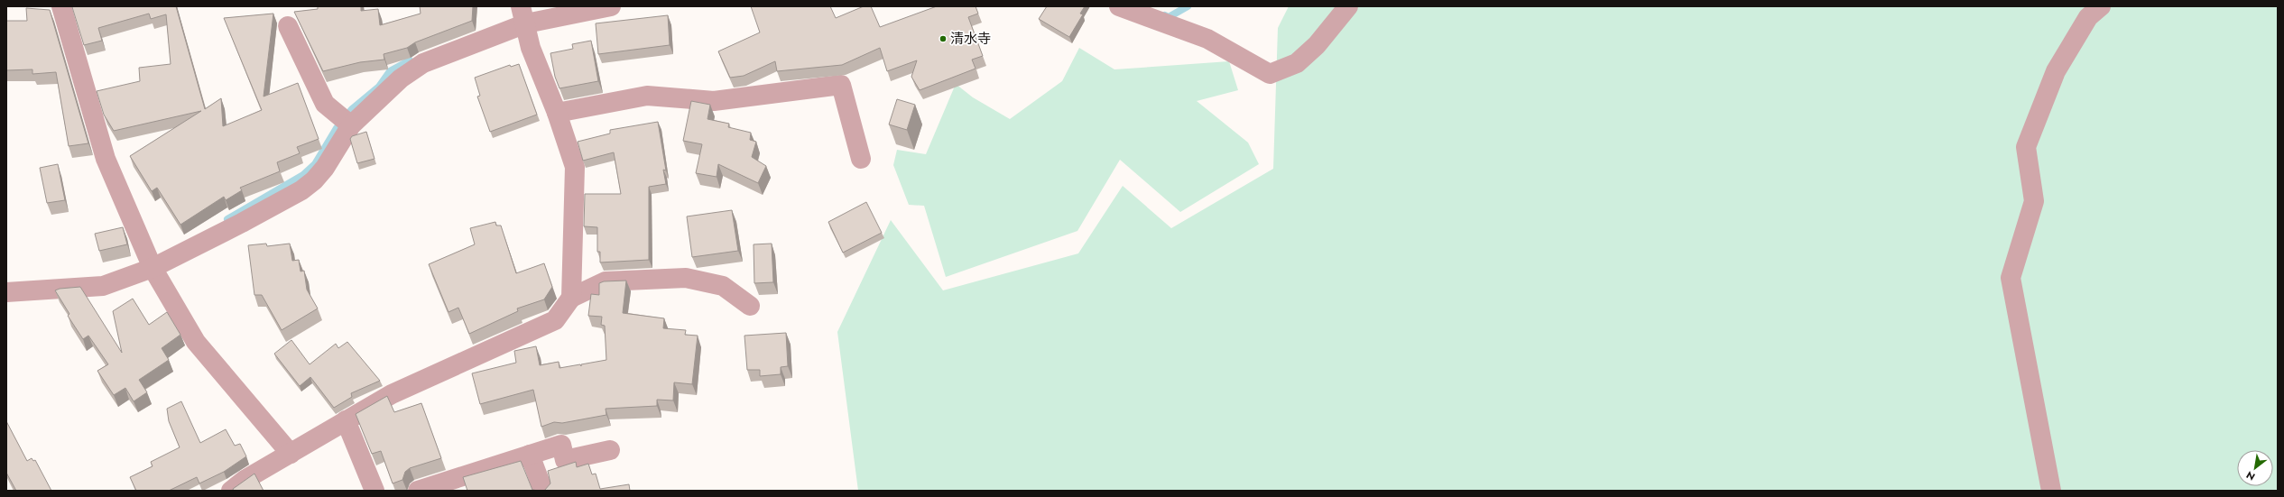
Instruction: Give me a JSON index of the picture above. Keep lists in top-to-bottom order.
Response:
{
  "places": ["清水寺"],
  "north": "bottom left"
}
